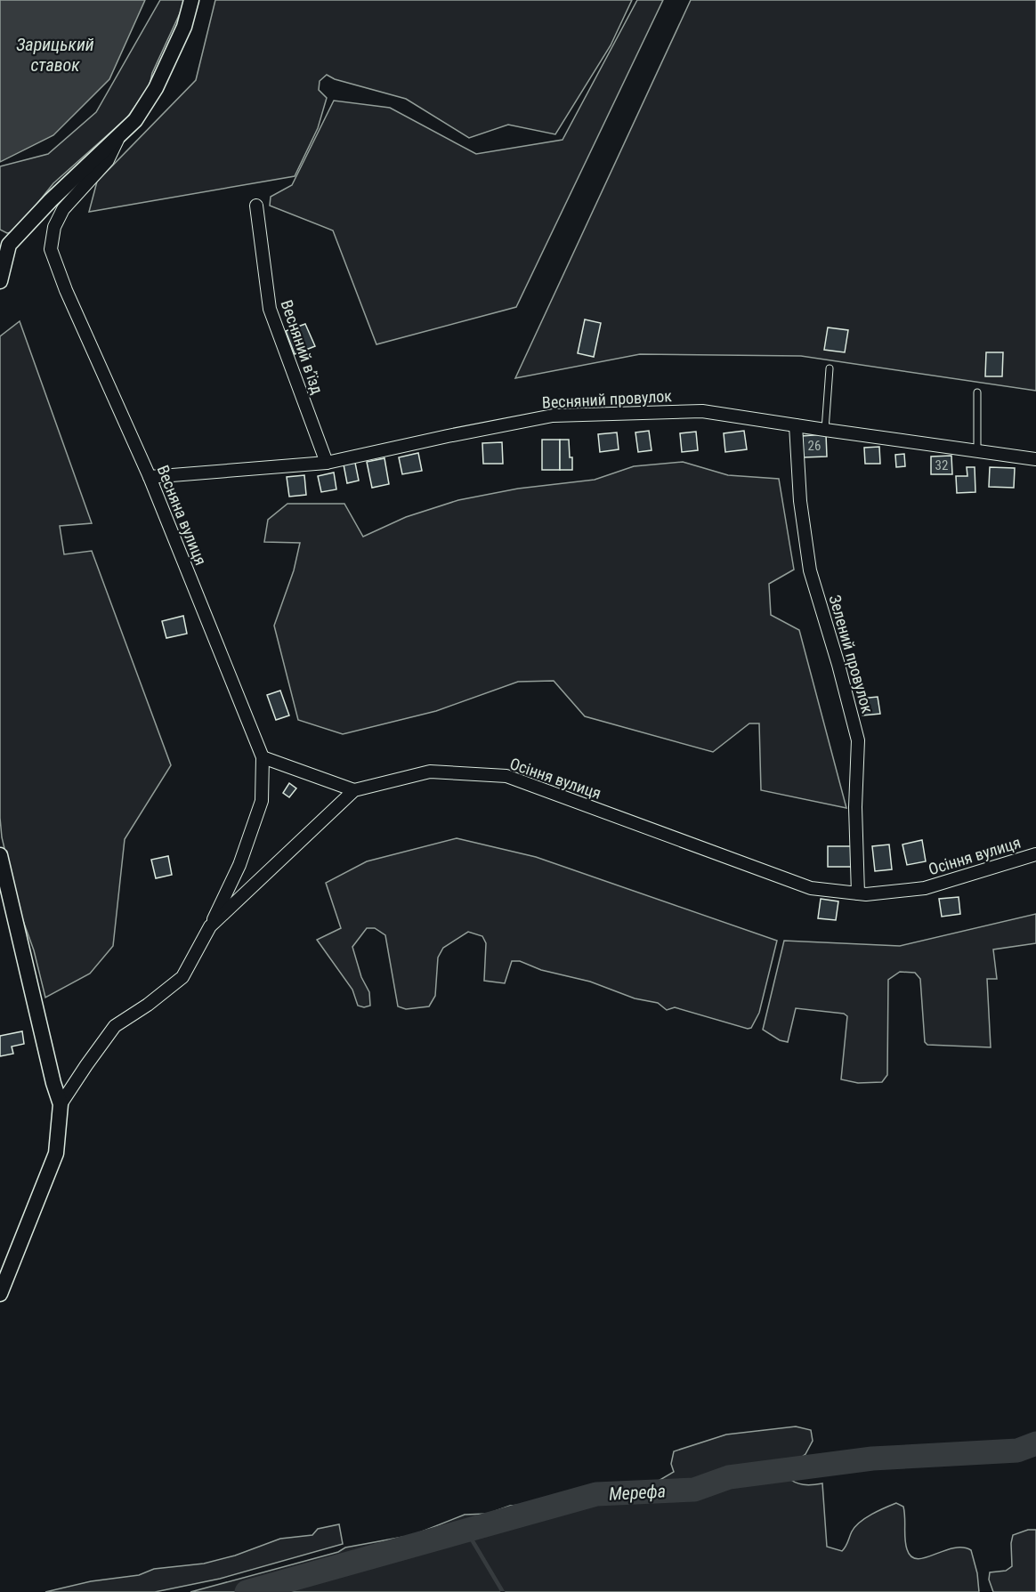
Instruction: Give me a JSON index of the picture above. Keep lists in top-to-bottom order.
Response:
{
  "streets": {
    "street": [
      "Весняний в’їзд",
      "Весняний провулок",
      "Весняна вулиця",
      "Зелений провулок",
      "Осіння вулиця"
    ]
  },
  "crossings": [
    ["Весняний в’їзд", "Весняний провулок"],
    ["Весняний провулок", "Весняна вулиця"],
    ["Весняний провулок", "Зелений провулок"],
    ["Весняна вулиця", "Осіння вулиця"],
    ["Зелений провулок", "Осіння вулиця"]
  ],
  "water": ["Зарицький ставок", "Мерефа"],
  "house_numbers": ["26", "32"]
}
